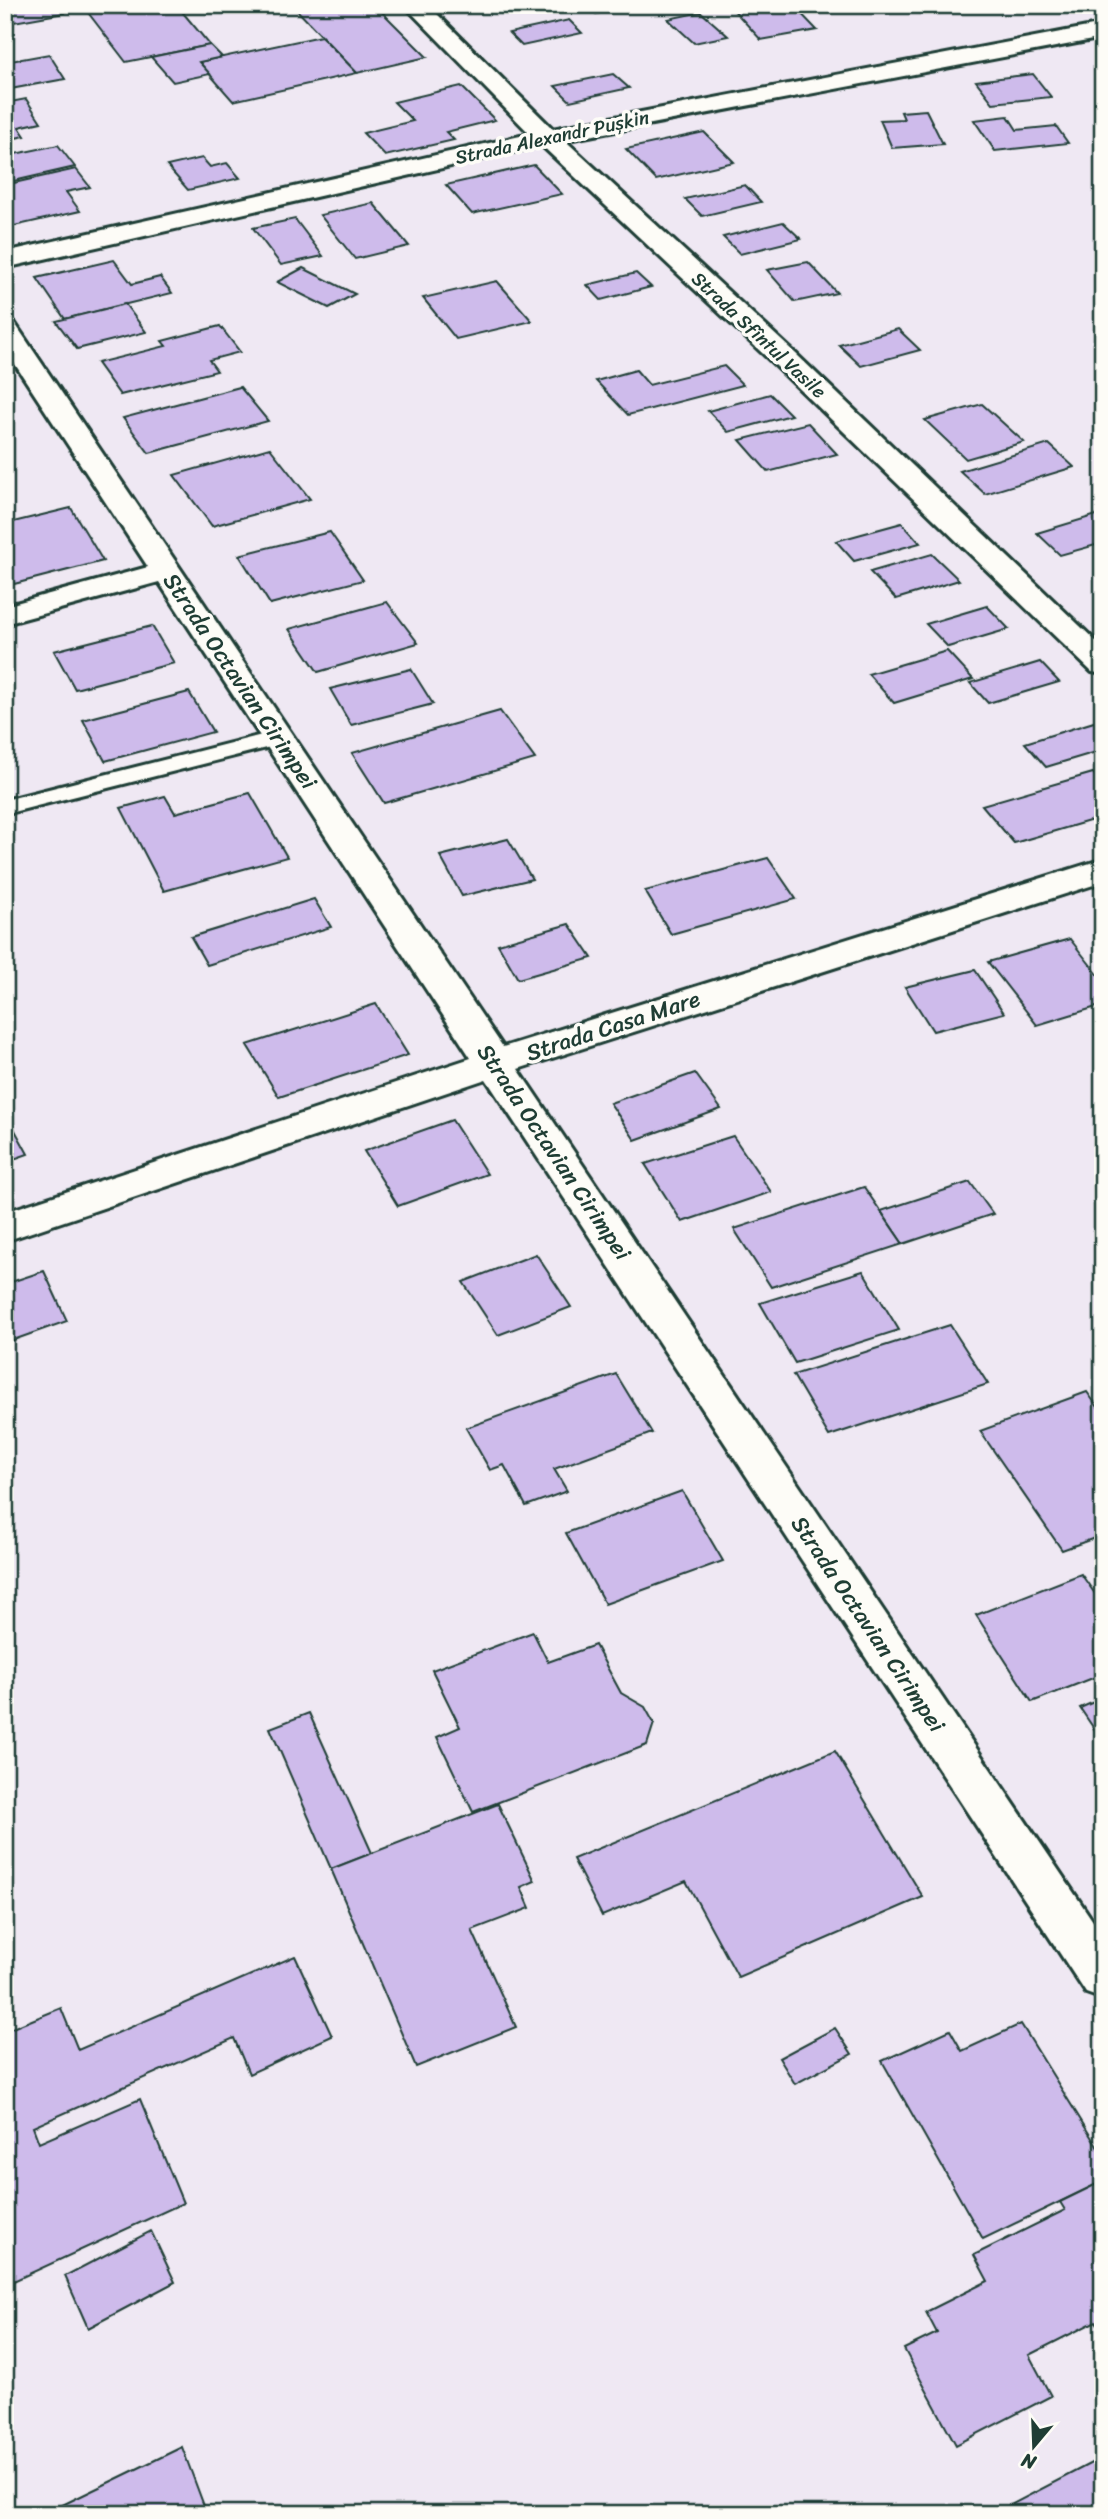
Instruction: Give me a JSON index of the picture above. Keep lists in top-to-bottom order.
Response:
{
  "streets": {
    "street": [
      "Strada Alexandr Pușkin",
      "Strada Sfîntul Vasile",
      "Strada Octavian Cirimpei",
      "Strada Casa Mare"
    ]
  },
  "crossings": [
    ["Strada Alexandr Pușkin", "Strada Sfîntul Vasile"],
    ["Strada Octavian Cirimpei", "Strada Casa Mare"]
  ],
  "north": "bottom"
}
